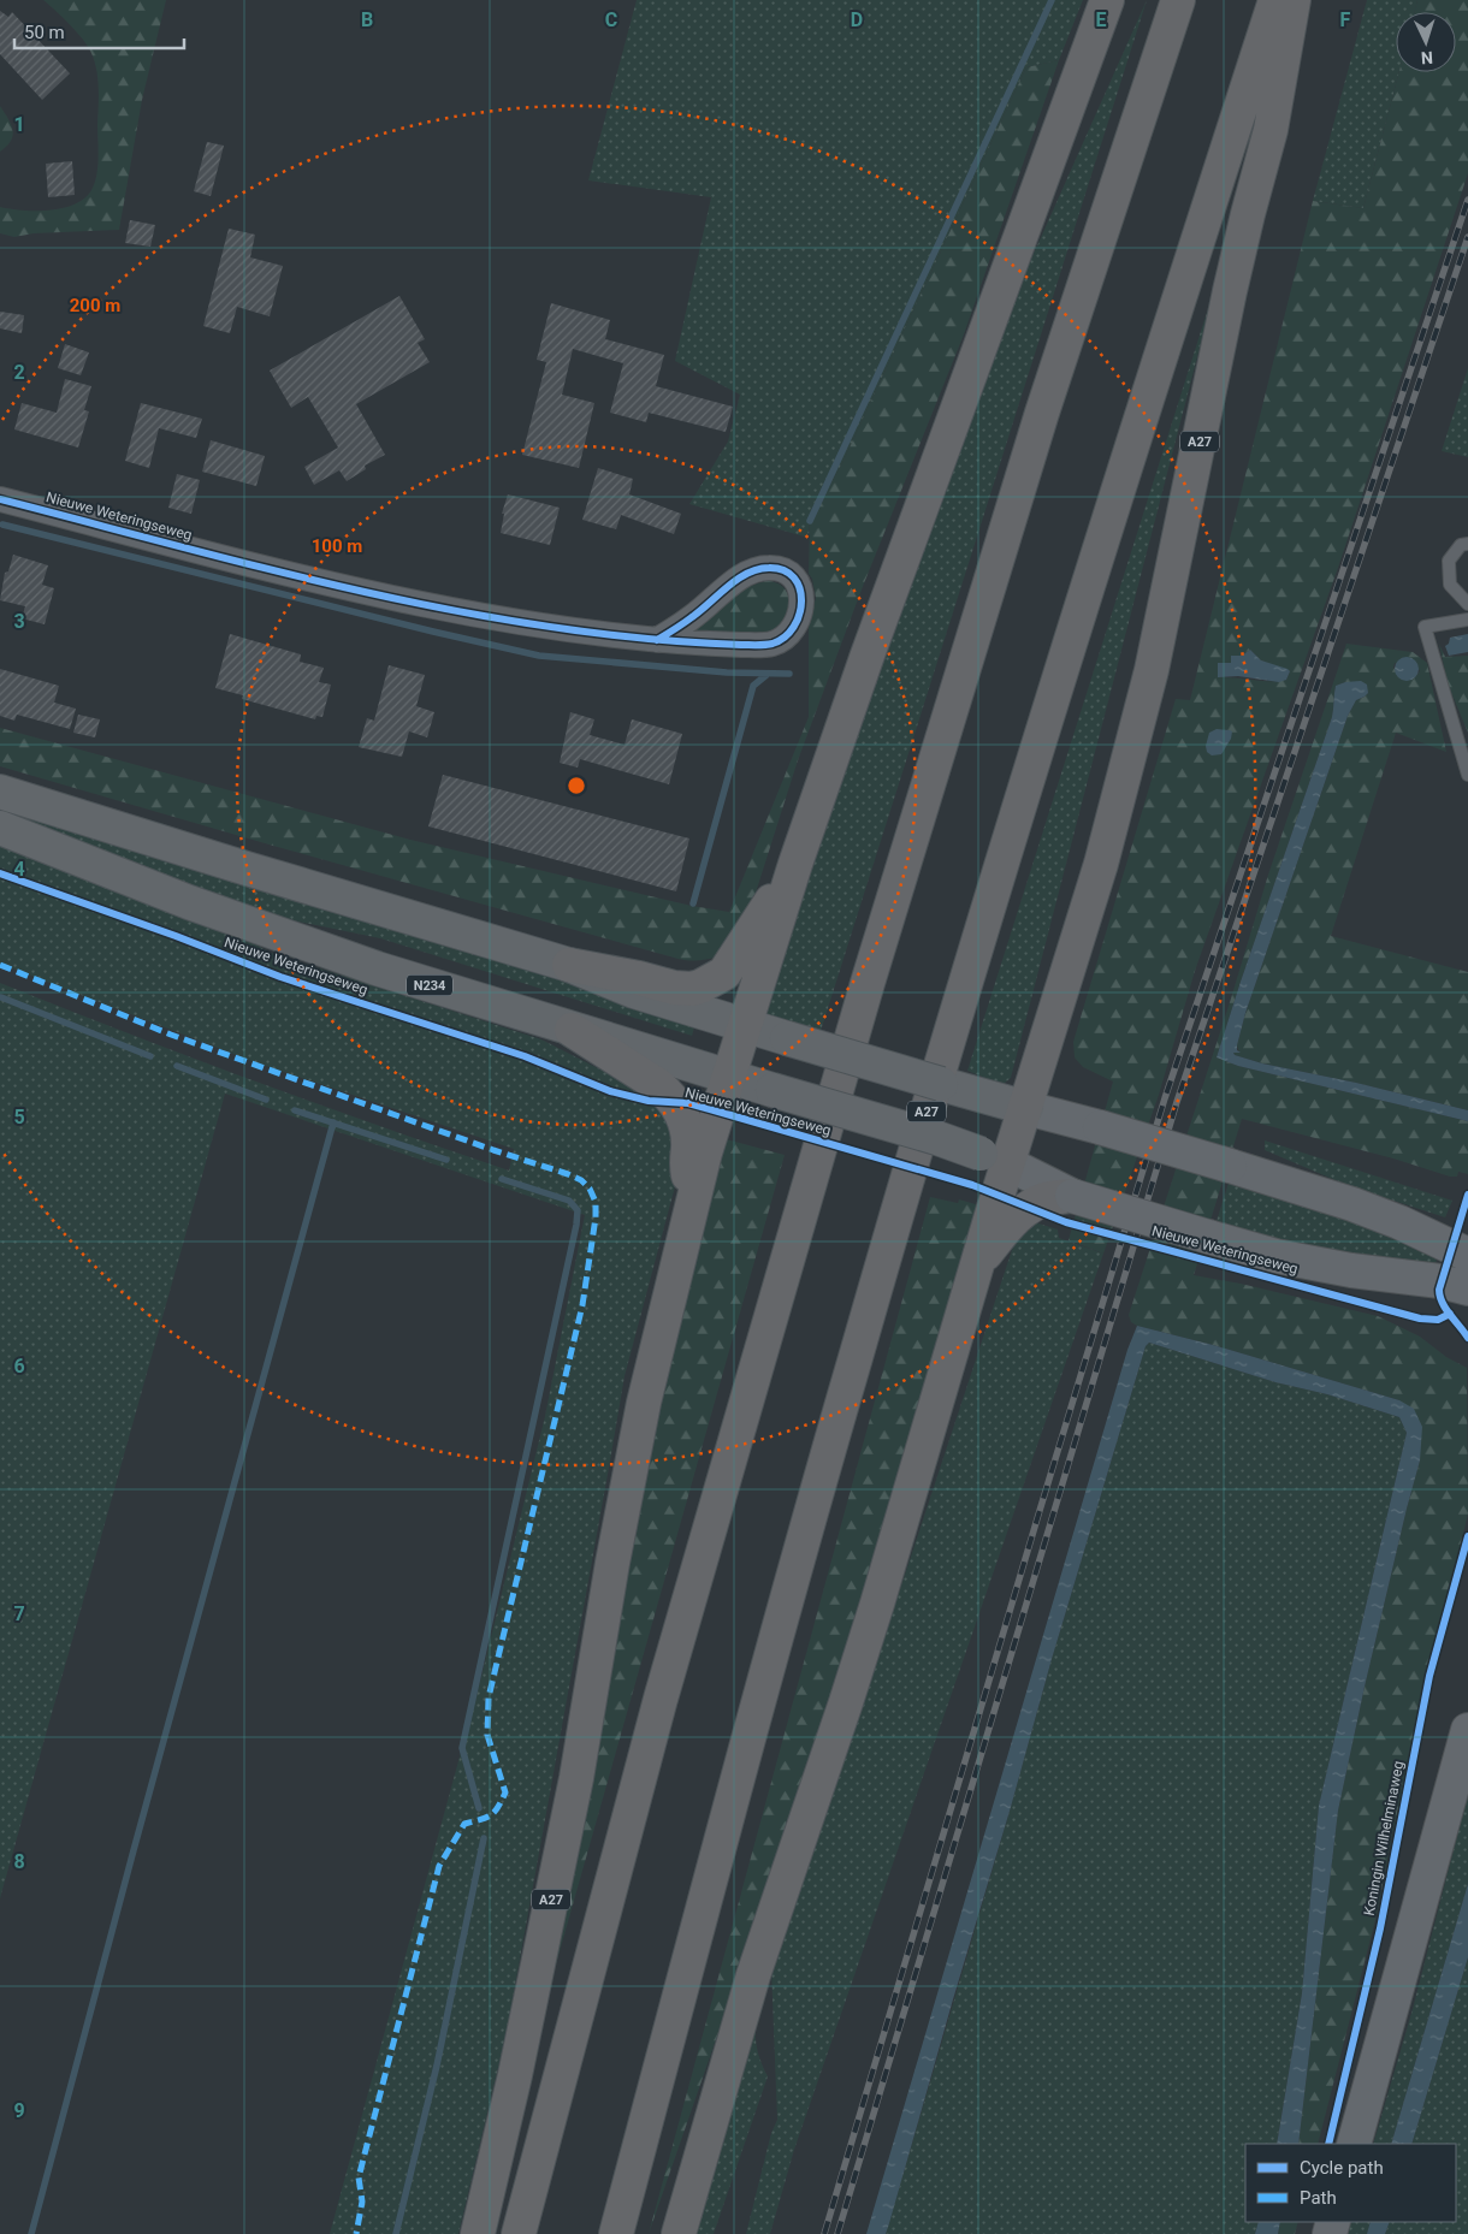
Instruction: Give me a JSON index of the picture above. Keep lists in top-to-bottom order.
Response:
{
  "streets": {
    "highway": ["A27"],
    "main road": ["Nieuwe Weteringseweg", "N234"],
    "cycle path": ["Koningin Wilhelminaweg"]
  },
  "crossings": [
    ["A27", "Nieuwe Weteringseweg"]
  ],
  "legend": ["Cycle path", "Path"],
  "scale_bar": "50 m",
  "north": "bottom",
  "grid": {
    "columns": [
      "B",
      "C",
      "D",
      "E",
      "F"
    ],
    "rows": [
      "1",
      "2",
      "3",
      "4",
      "5",
      "6",
      "7",
      "8",
      "9"
    ]
  },
  "rings": ["200 m", "100 m"]
}
